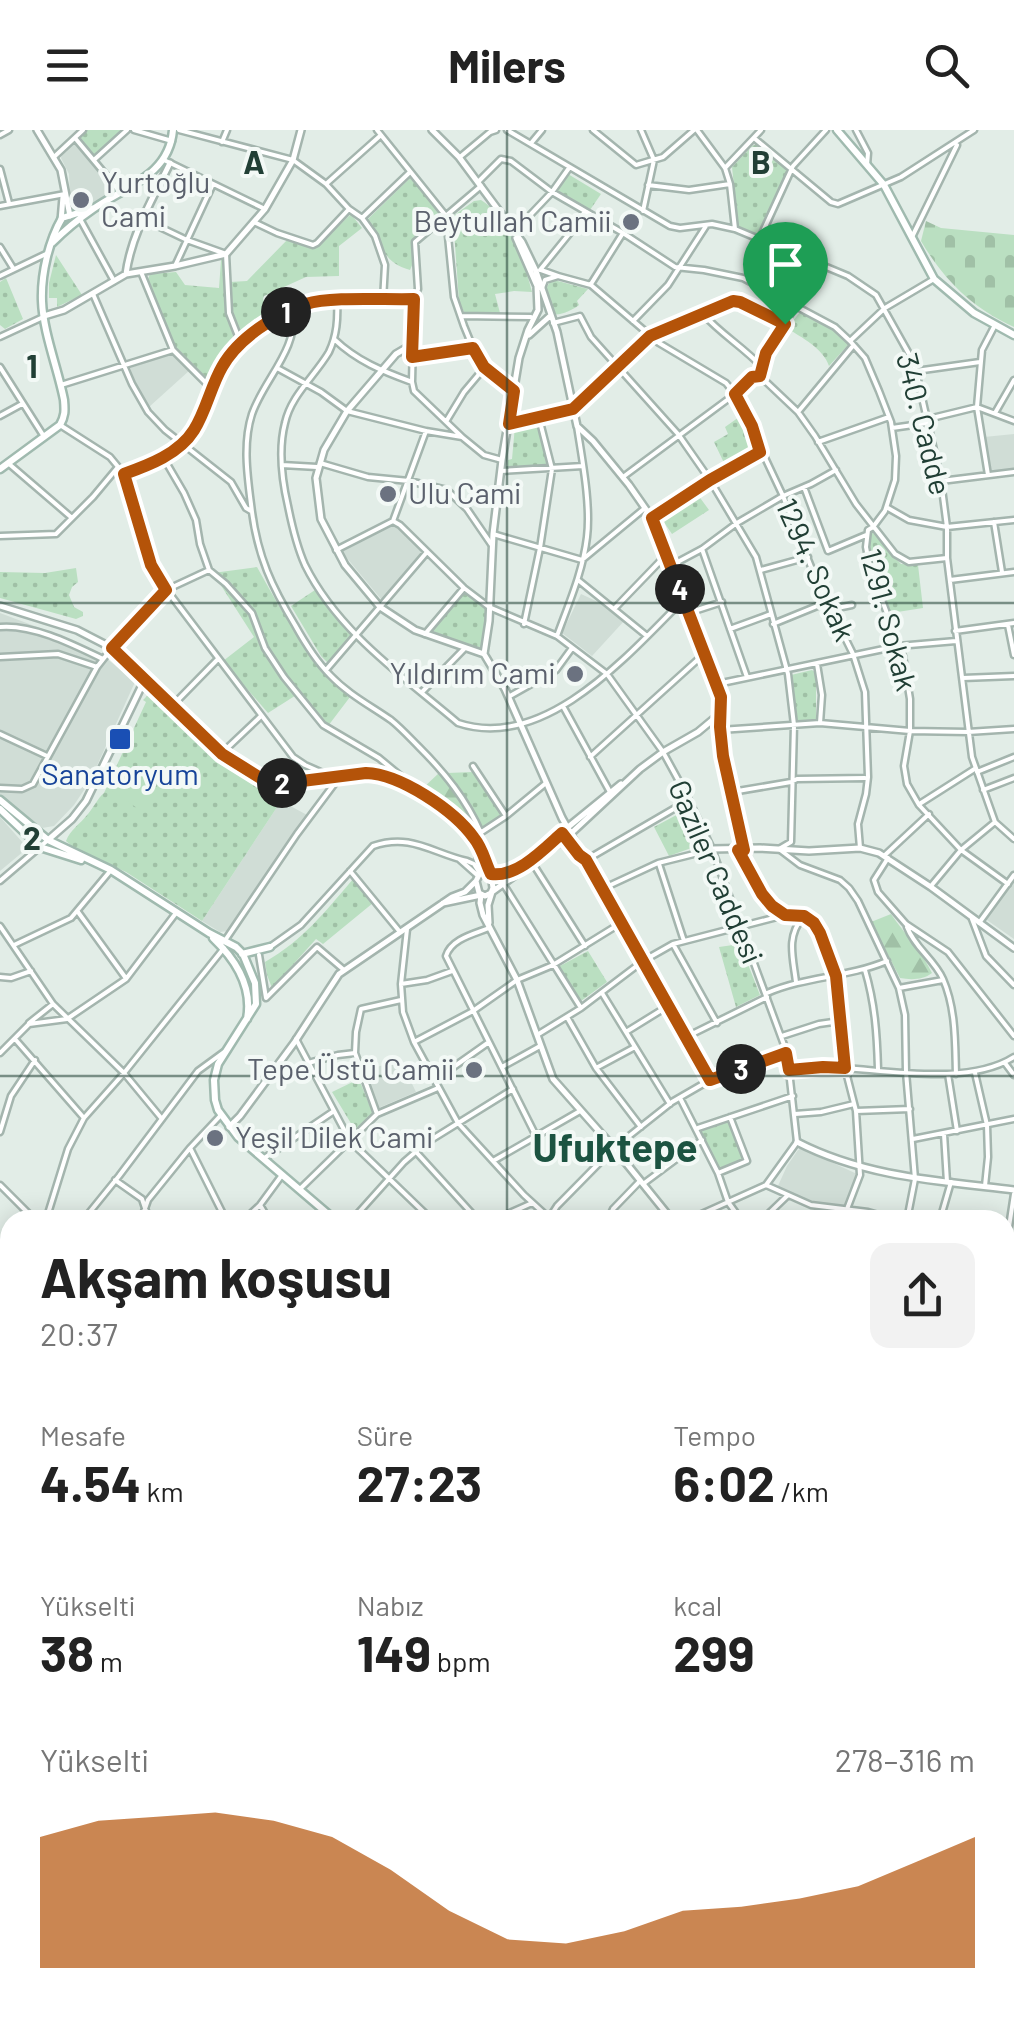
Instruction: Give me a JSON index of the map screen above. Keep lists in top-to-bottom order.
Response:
{
  "streets": {
    "street": [
      "340. Cadde",
      "1294. Sokak",
      "1291. Sokak",
      "Gaziler Caddesi"
    ]
  },
  "districts": ["Ufuktepe"],
  "places": {
    "other": [
      "Yurtoğlu Cami",
      "Beytullah Camii",
      "Ulu Cami",
      "Yıldırım Cami",
      "Tepe Üstü Camii",
      "Yeşil Dilek Cami"
    ],
    "transit": ["Sanatoryum"]
  },
  "page": {
    "header": "Milers",
    "pins": [
      "1",
      "4",
      "2",
      "3"
    ],
    "heading": ["Akşam koşusu", "20:37"],
    "stats": [
      ["Mesafe", "4.54 km"],
      ["Süre", "27:23"],
      ["Tempo", "6:02 /km"],
      ["Yükselti", "38 m"],
      ["Nabız", "149 bpm"],
      ["kcal", "299"]
    ],
    "chart": ["Yükselti", "278–316 m"]
  },
  "grid": {
    "columns": ["A", "B"],
    "rows": ["1", "2"]
  }
}
